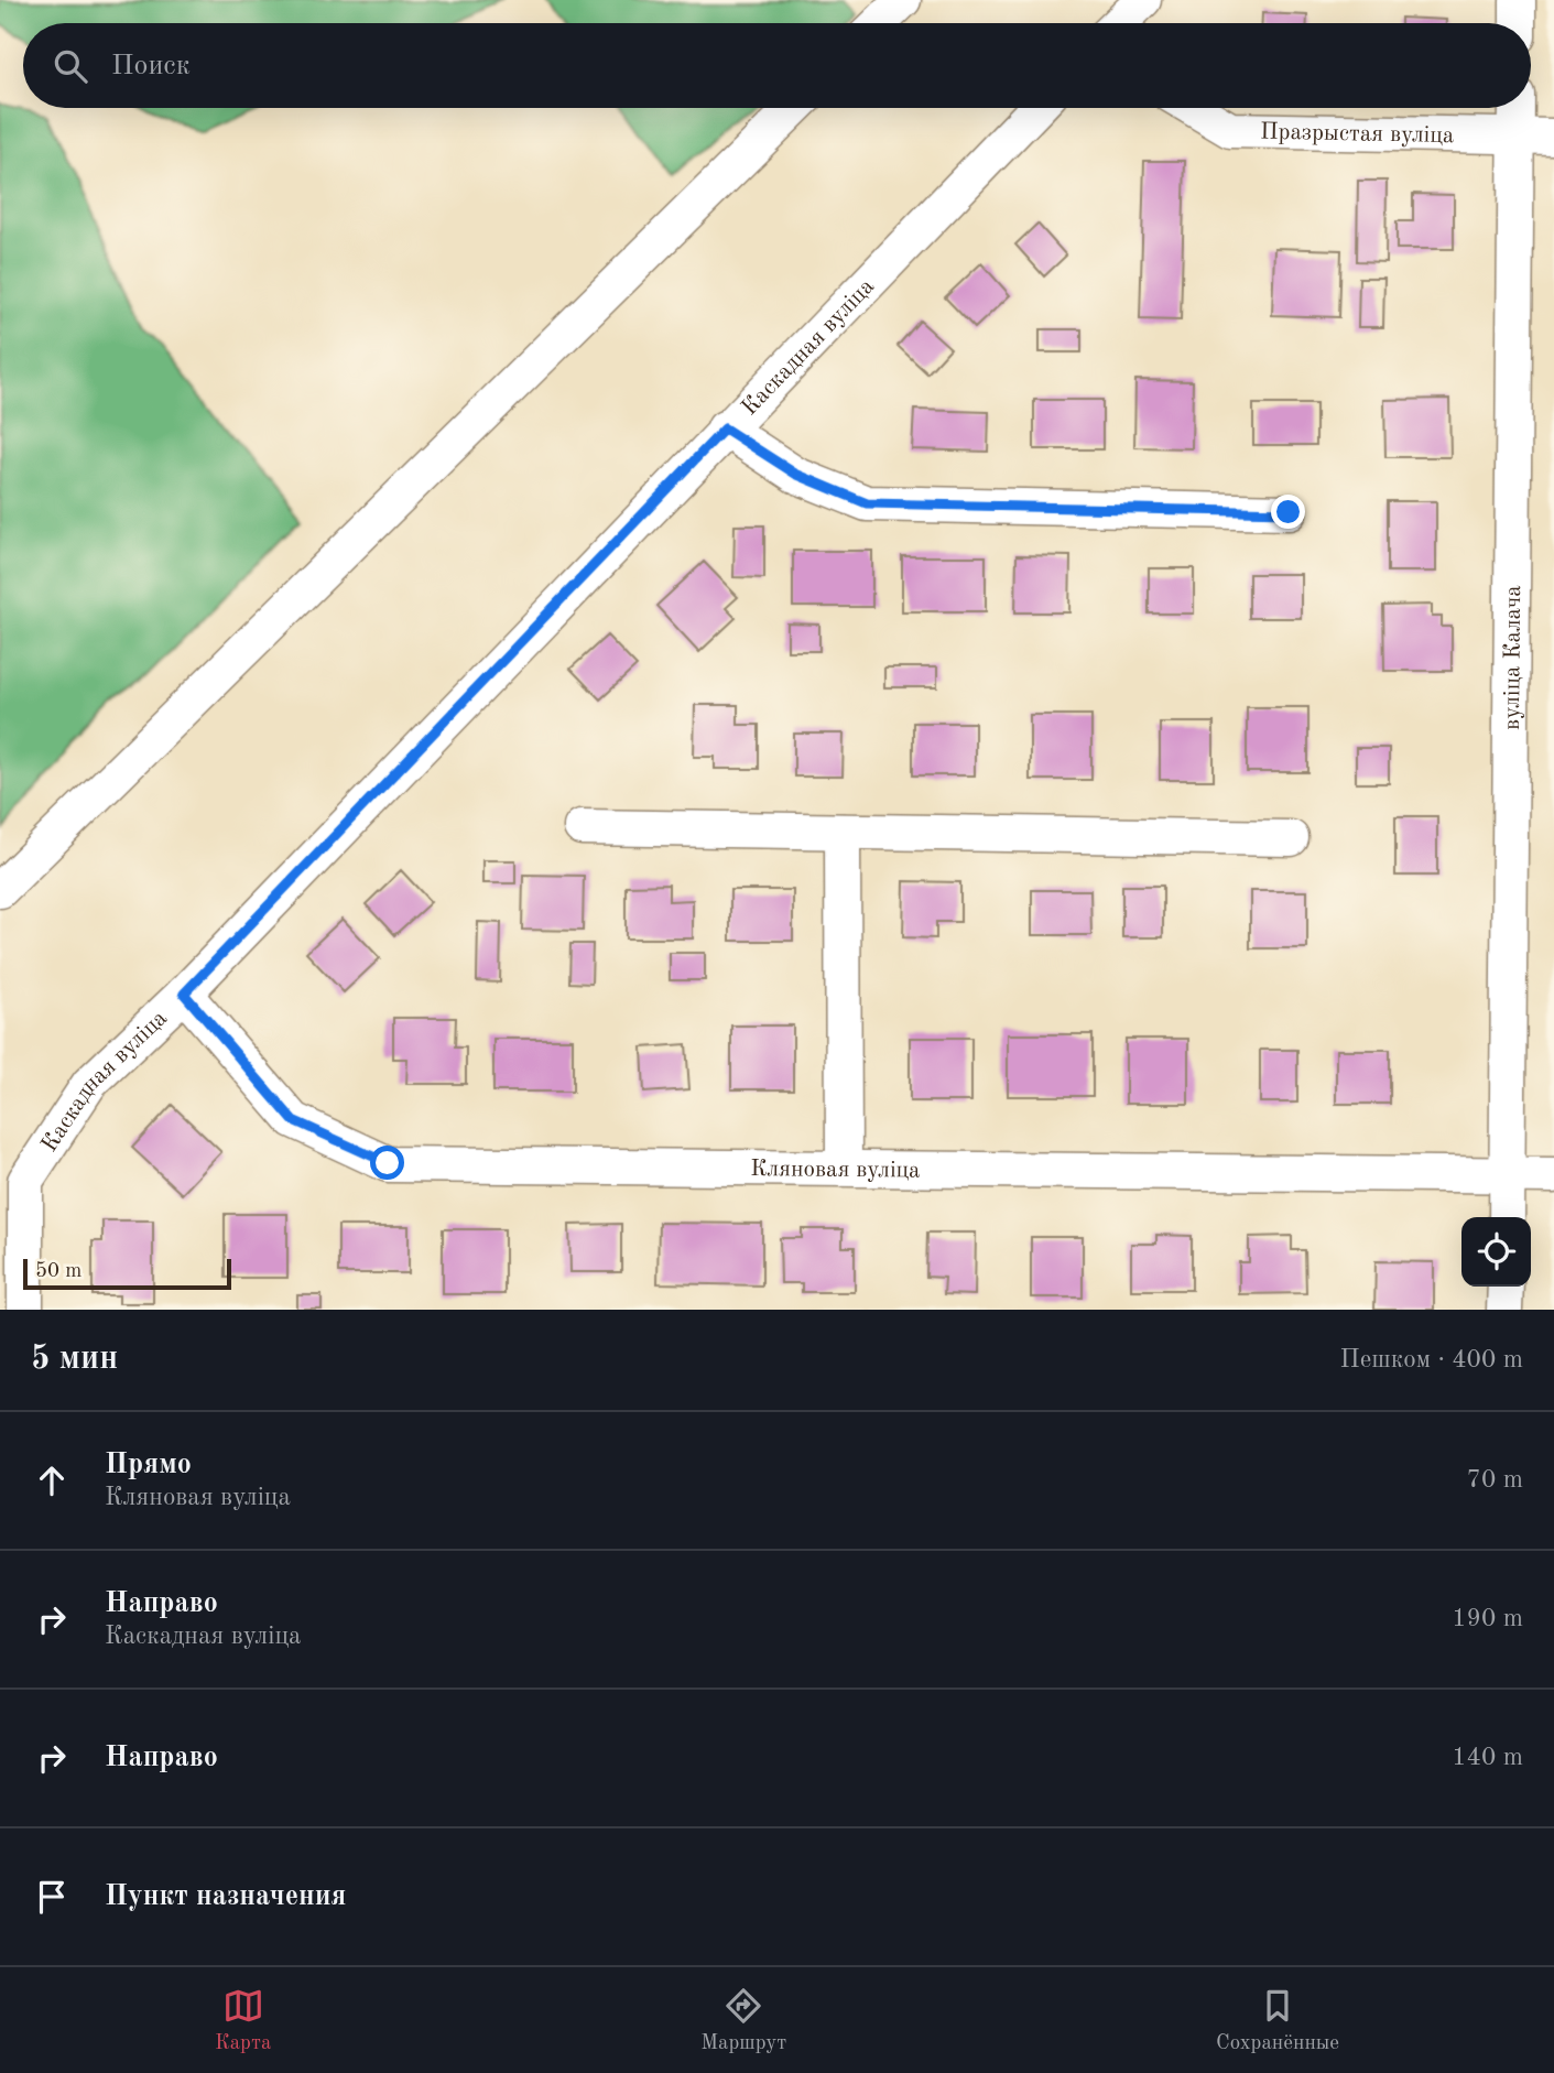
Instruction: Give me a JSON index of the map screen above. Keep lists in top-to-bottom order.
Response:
{
  "streets": {
    "street": [
      "Празрыстая вуліца",
      "Каскадная вуліца",
      "вуліца Калача",
      "Кляновая вуліца"
    ]
  },
  "crossings": [
    ["Празрыстая вуліца", "вуліца Калача"],
    ["Каскадная вуліца", "Кляновая вуліца"],
    ["вуліца Калача", "Кляновая вуліца"]
  ],
  "scale_bar": "50 m",
  "page": {
    "search": "Поиск",
    "scale": "50 m",
    "heading": ["5 мин", "Пешком · 400 m"],
    "list": [
      ["Прямо", "Кляновая вуліца", "70 m"],
      ["Направо", "Каскадная вуліца", "190 m"],
      ["Направо", "140 m"],
      "Пункт назначения"
    ],
    "nav": ["Карта", "Маршрут", "Сохранённые"]
  }
}
